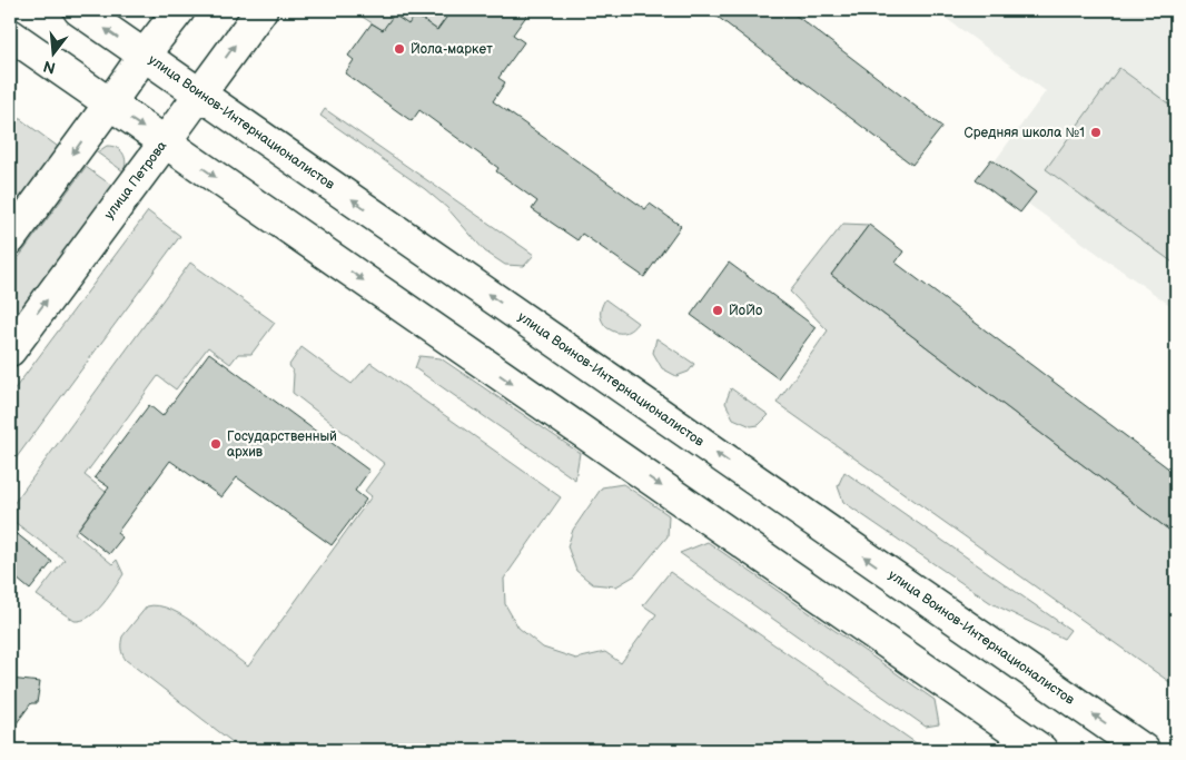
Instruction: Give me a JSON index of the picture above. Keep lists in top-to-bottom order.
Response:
{
  "streets": {
    "main road": ["улица Воинов-Интернационалистов", "улица Петрова"]
  },
  "crossings": [
    ["улица Воинов-Интернационалистов", "улица Петрова"]
  ],
  "places": [
    "Йола-маркет",
    "Средняя школа №1",
    "ЙоЙо",
    "Государственный архив"
  ],
  "north": "bottom"
}
